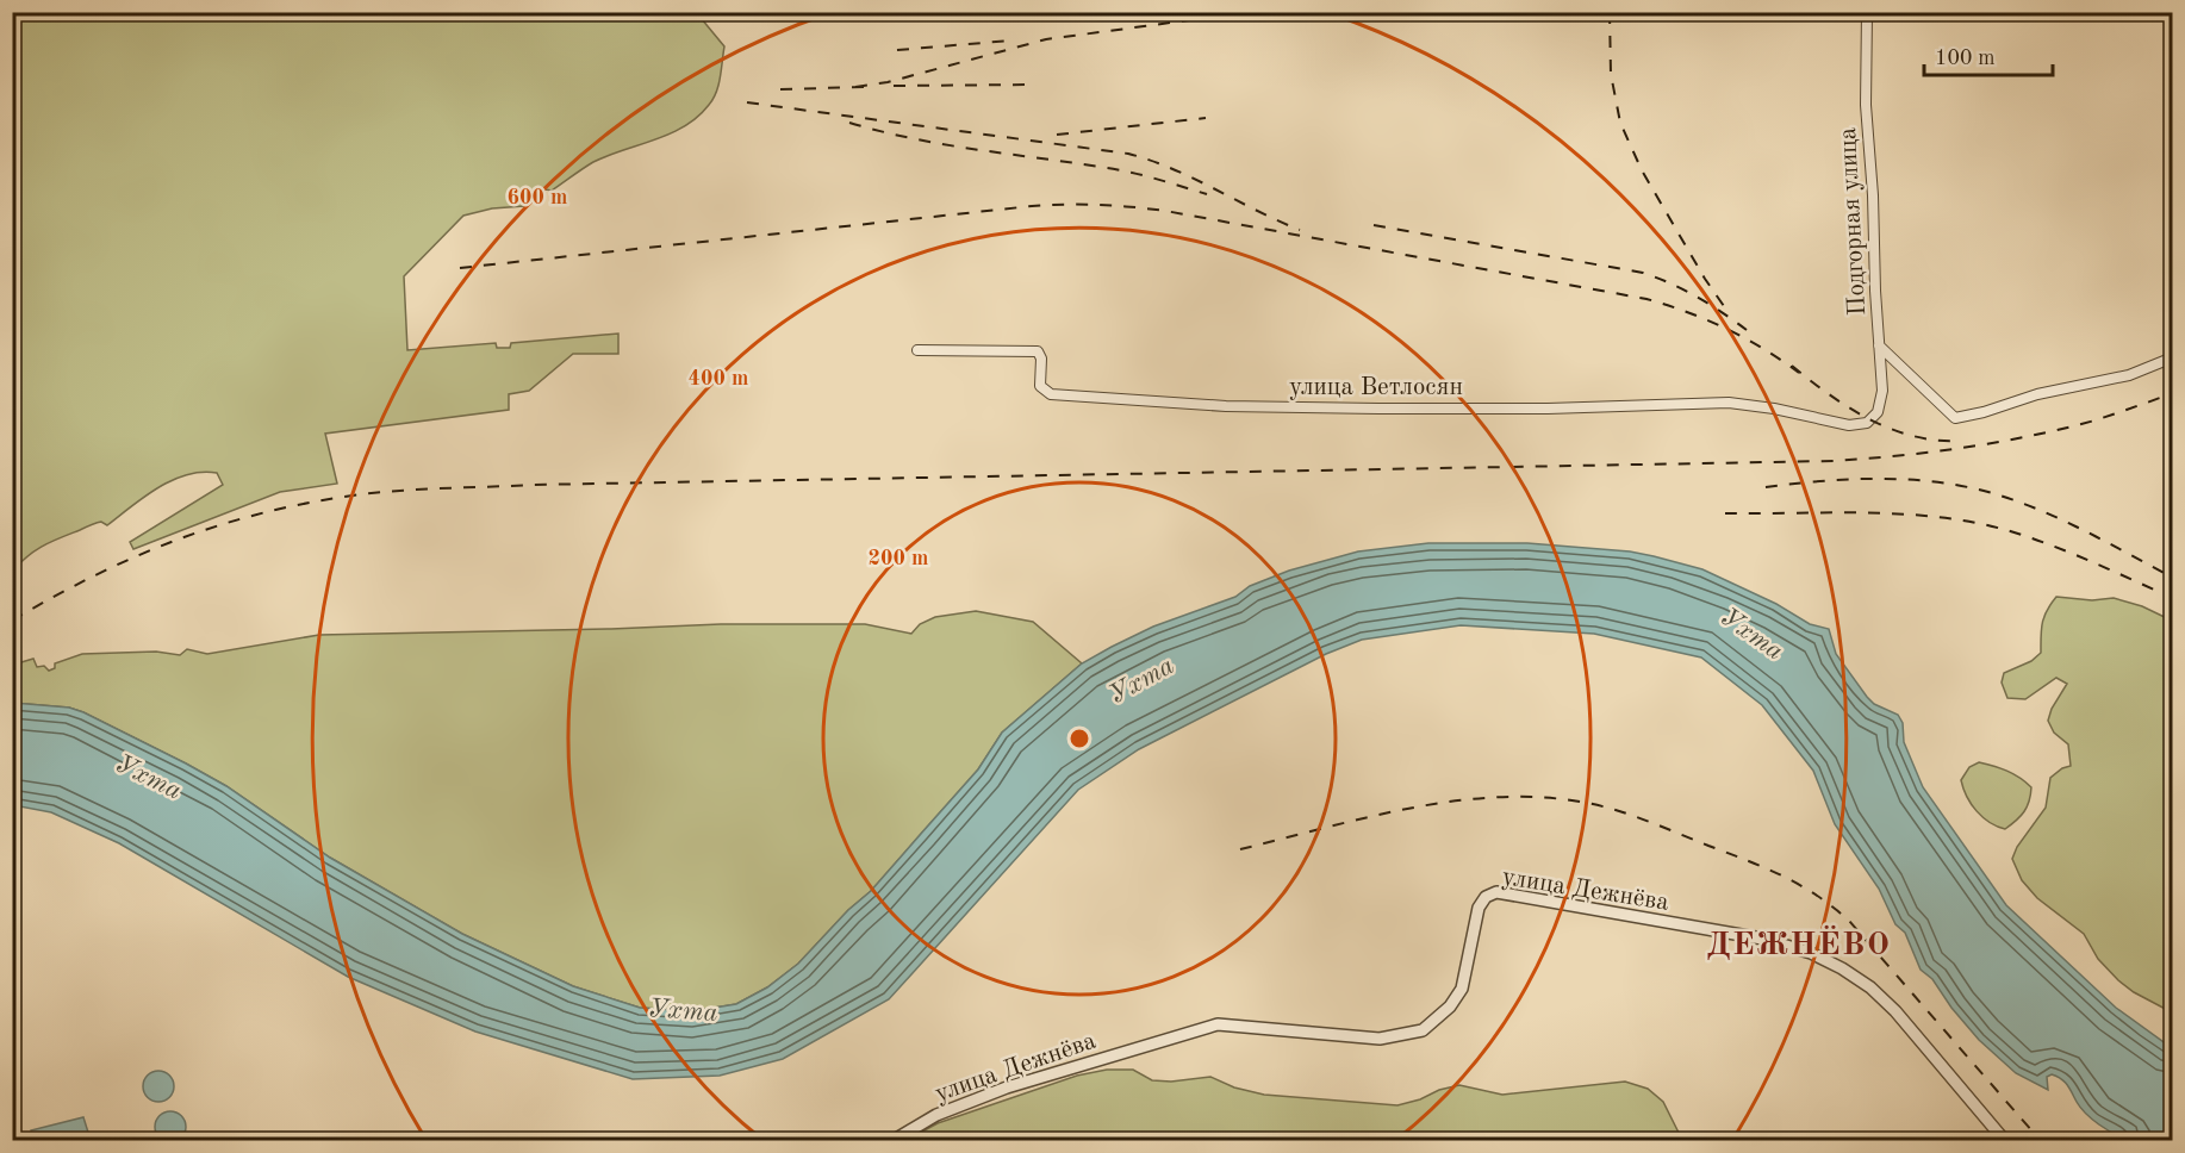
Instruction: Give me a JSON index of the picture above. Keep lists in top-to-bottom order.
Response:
{
  "streets": {
    "street": ["Подгорная улица", "улица Ветлосян", "улица Дежнёва"]
  },
  "crossings": [
    ["Подгорная улица", "улица Ветлосян"]
  ],
  "districts": ["ДЕЖНЁВО"],
  "water": ["Ухта"],
  "scale_bar": "100 m",
  "rings": ["600 m", "400 m", "200 m"]
}
